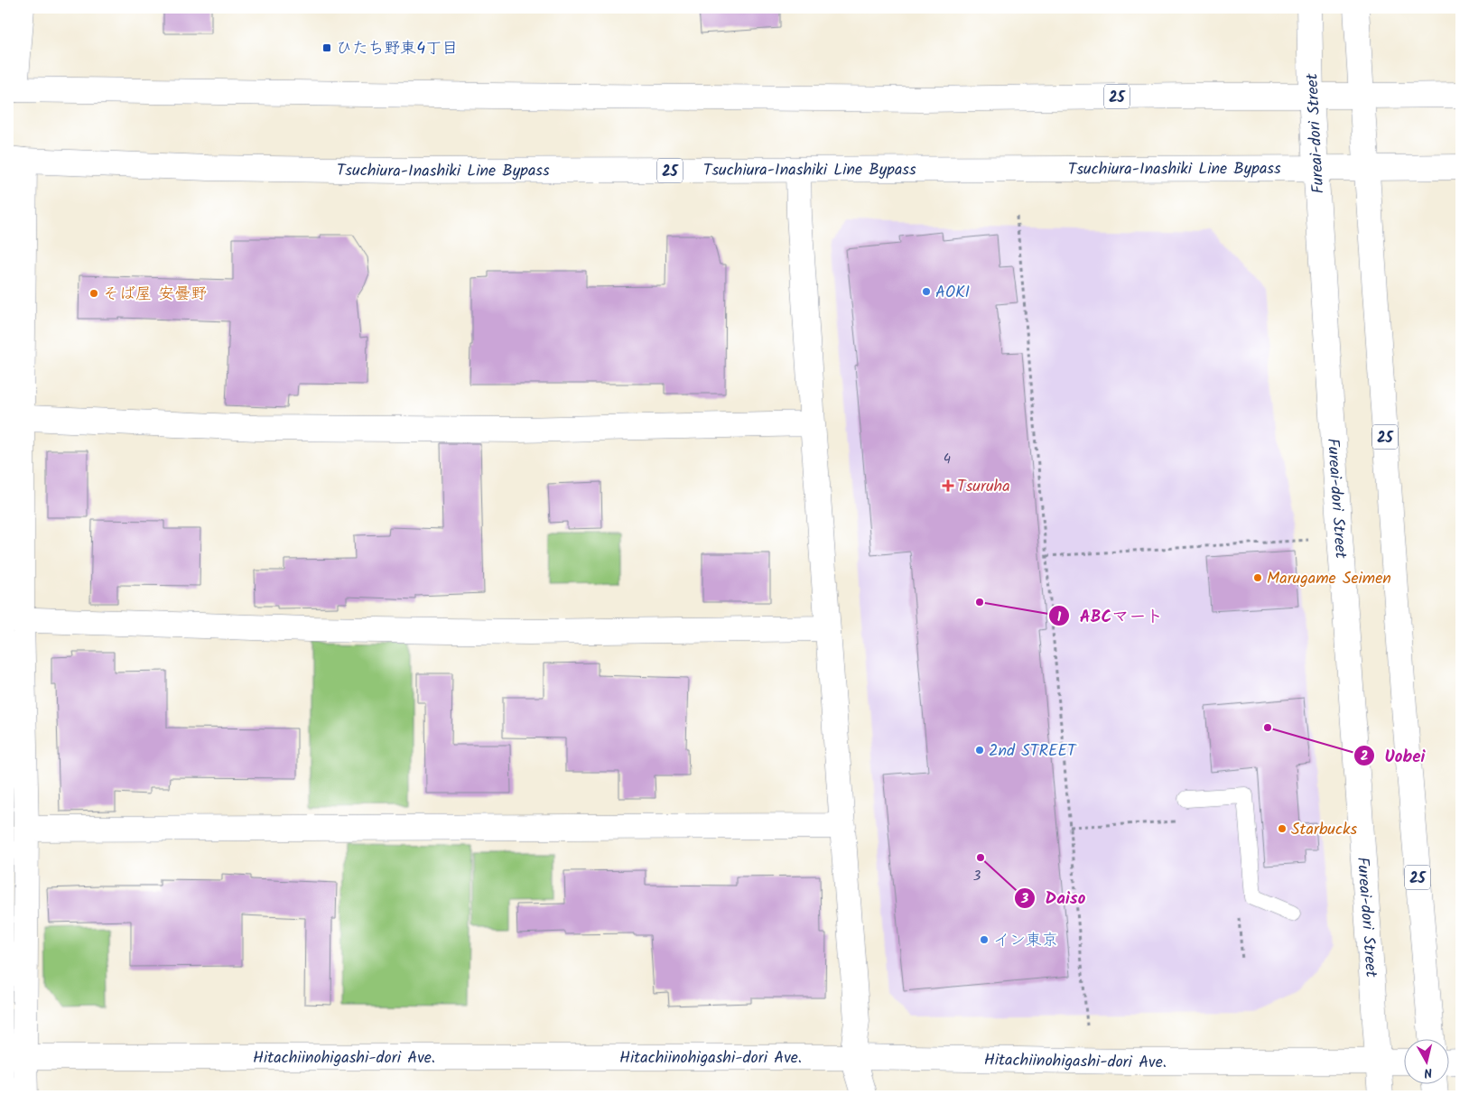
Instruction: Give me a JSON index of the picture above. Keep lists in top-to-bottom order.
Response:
{
  "streets": {
    "street": [
      "25",
      "Fureai-dori Street",
      "Tsuchiura-Inashiki Line Bypass",
      "Hitachiinohigashi-dori Ave."
    ]
  },
  "crossings": [
    ["25", "Fureai-dori Street"],
    ["25", "Tsuchiura-Inashiki Line Bypass"],
    ["Fureai-dori Street", "Tsuchiura-Inashiki Line Bypass"],
    ["Fureai-dori Street", "Hitachiinohigashi-dori Ave."]
  ],
  "places": {
    "transit": ["ひたち野東4丁目"],
    "other": [
      "AOKI",
      "そば屋 安曇野",
      "Marugame Seimen",
      "ABCマート",
      "Uobei",
      "2nd STREET",
      "Starbucks",
      "Daiso",
      "イン東京"
    ],
    "health": ["Tsuruha"]
  },
  "house_numbers": ["4", "3"],
  "north": "bottom"
}
